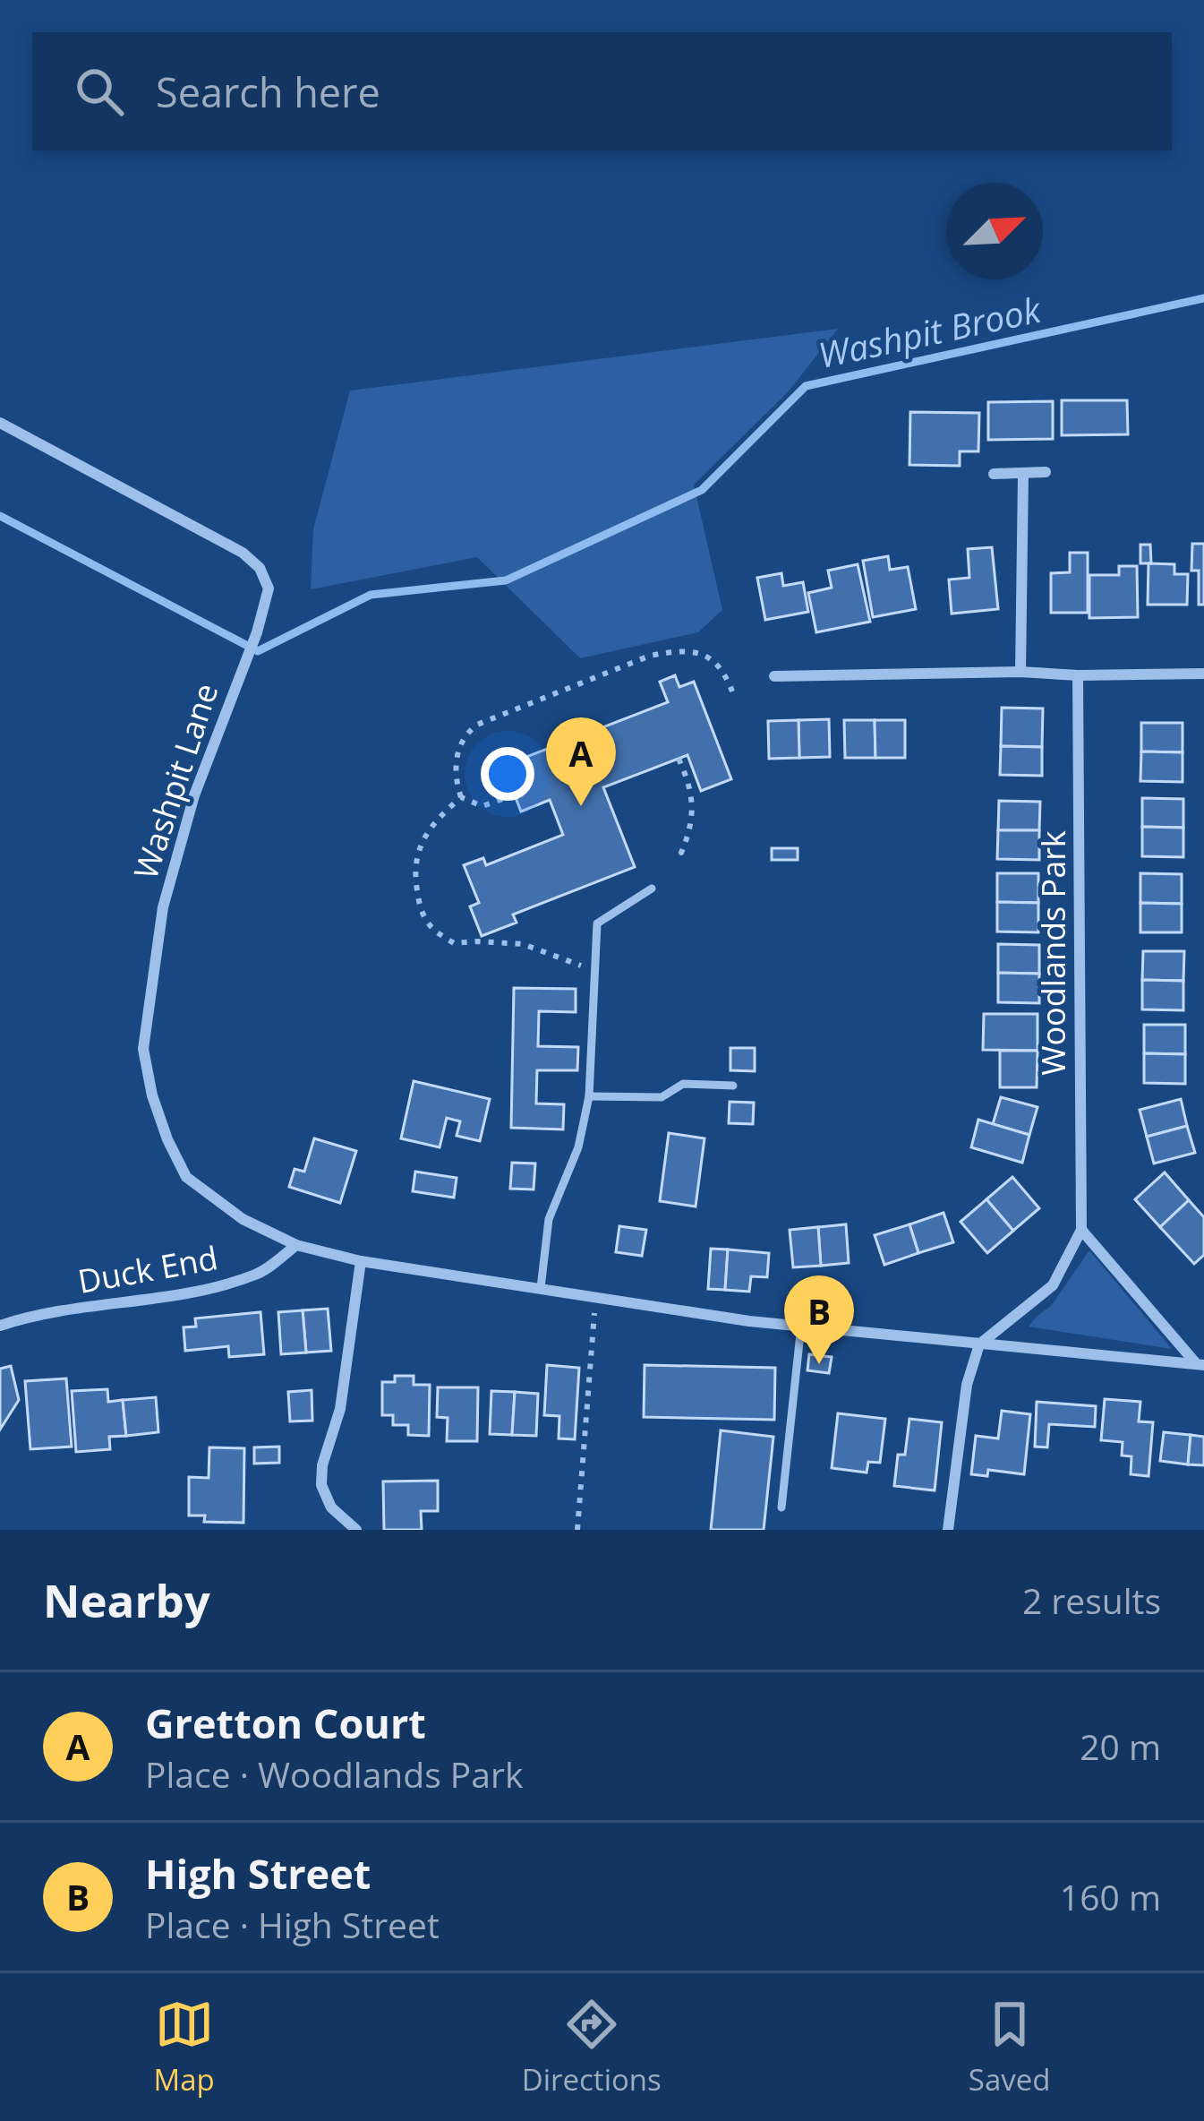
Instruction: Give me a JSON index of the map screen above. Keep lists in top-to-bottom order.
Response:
{
  "streets": {
    "street": ["Washpit Lane", "Woodlands Park", "Duck End"]
  },
  "crossings": [
    ["Washpit Lane", "Woodlands Park"],
    ["Washpit Lane", "Duck End"]
  ],
  "water": ["Washpit Brook"],
  "north": "top right",
  "page": {
    "search": "Search here",
    "pins": ["A", "B"],
    "heading": ["Nearby", "2 results"],
    "list": [
      {
        "mark": "A",
        "name": "Gretton Court",
        "note": "Place · Woodlands Park",
        "value": "20 m"
      },
      {
        "mark": "B",
        "name": "High Street",
        "note": "Place · High Street",
        "value": "160 m"
      }
    ],
    "nav": ["Map", "Directions", "Saved"]
  }
}
